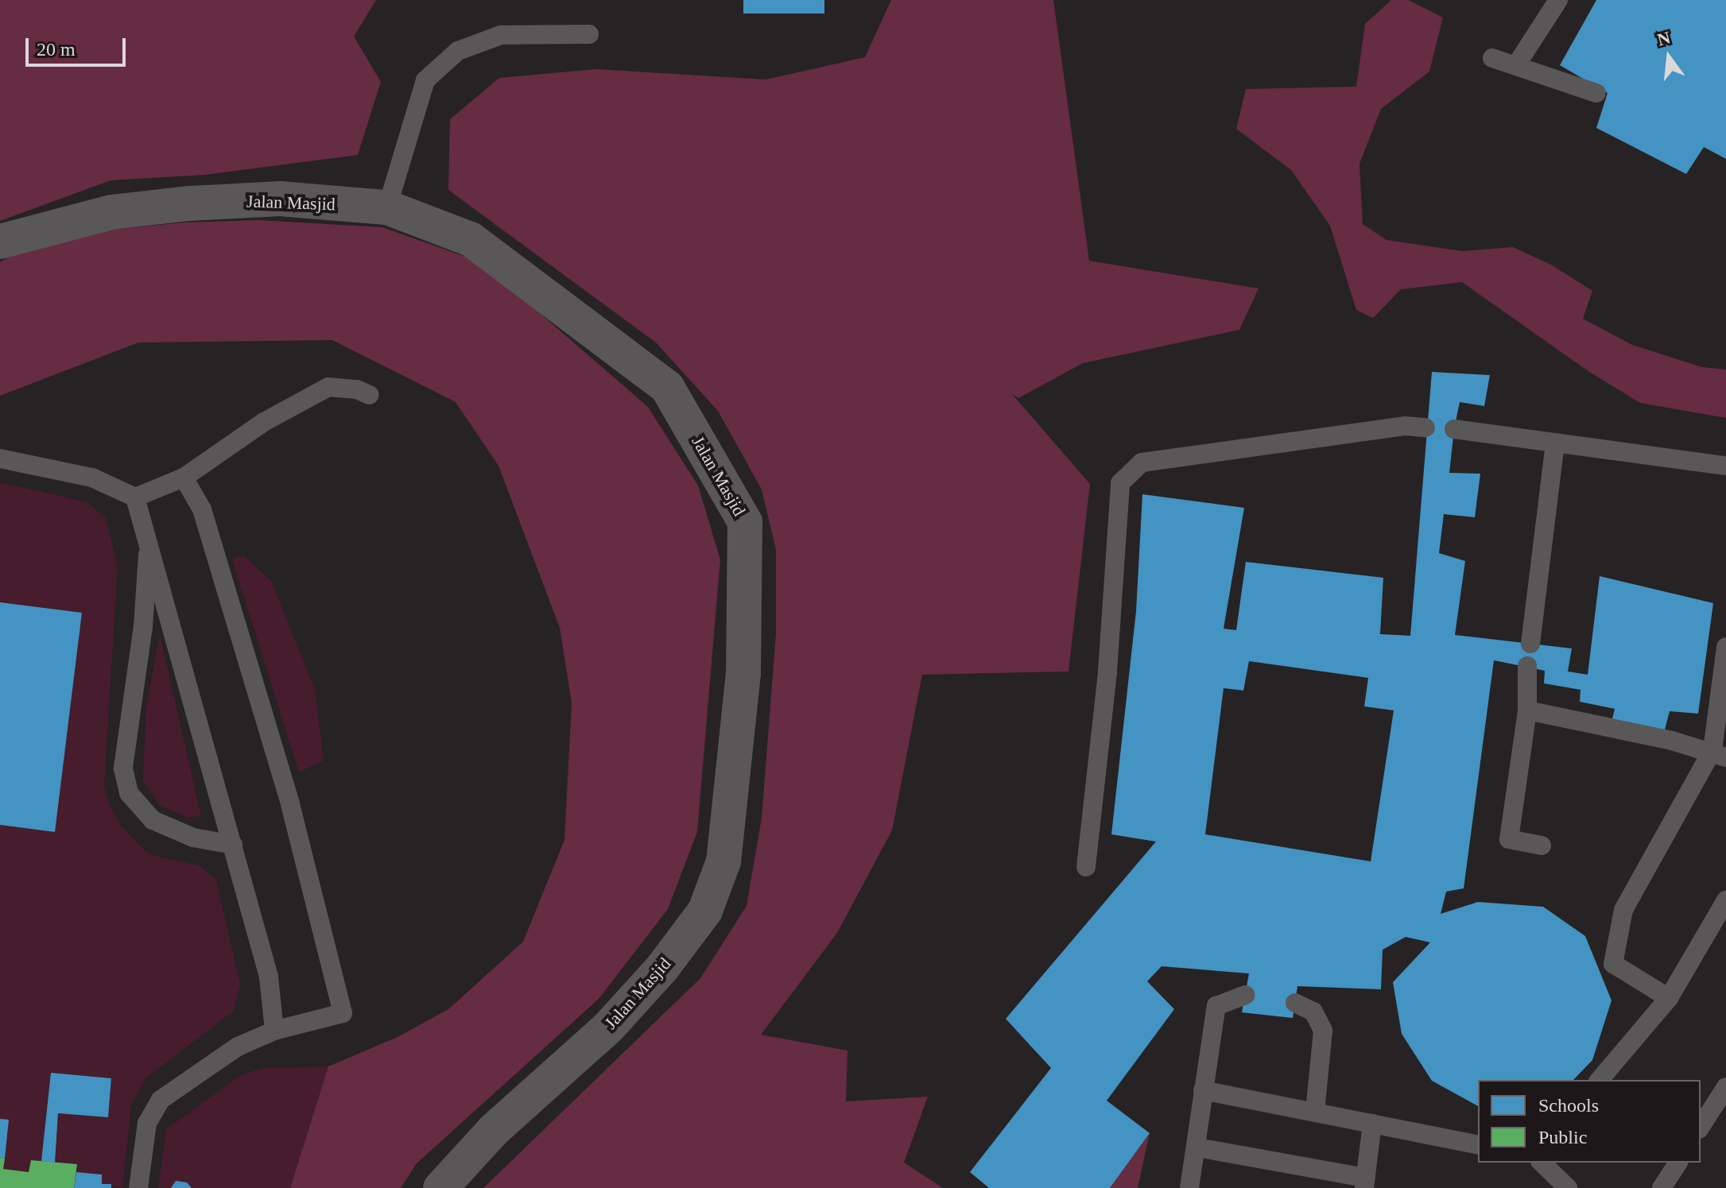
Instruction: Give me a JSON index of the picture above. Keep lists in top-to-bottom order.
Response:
{
  "streets": {
    "street": ["Jalan Masjid"]
  },
  "legend": ["Schools", "Public"],
  "scale_bar": "20 m",
  "north": "top"
}
